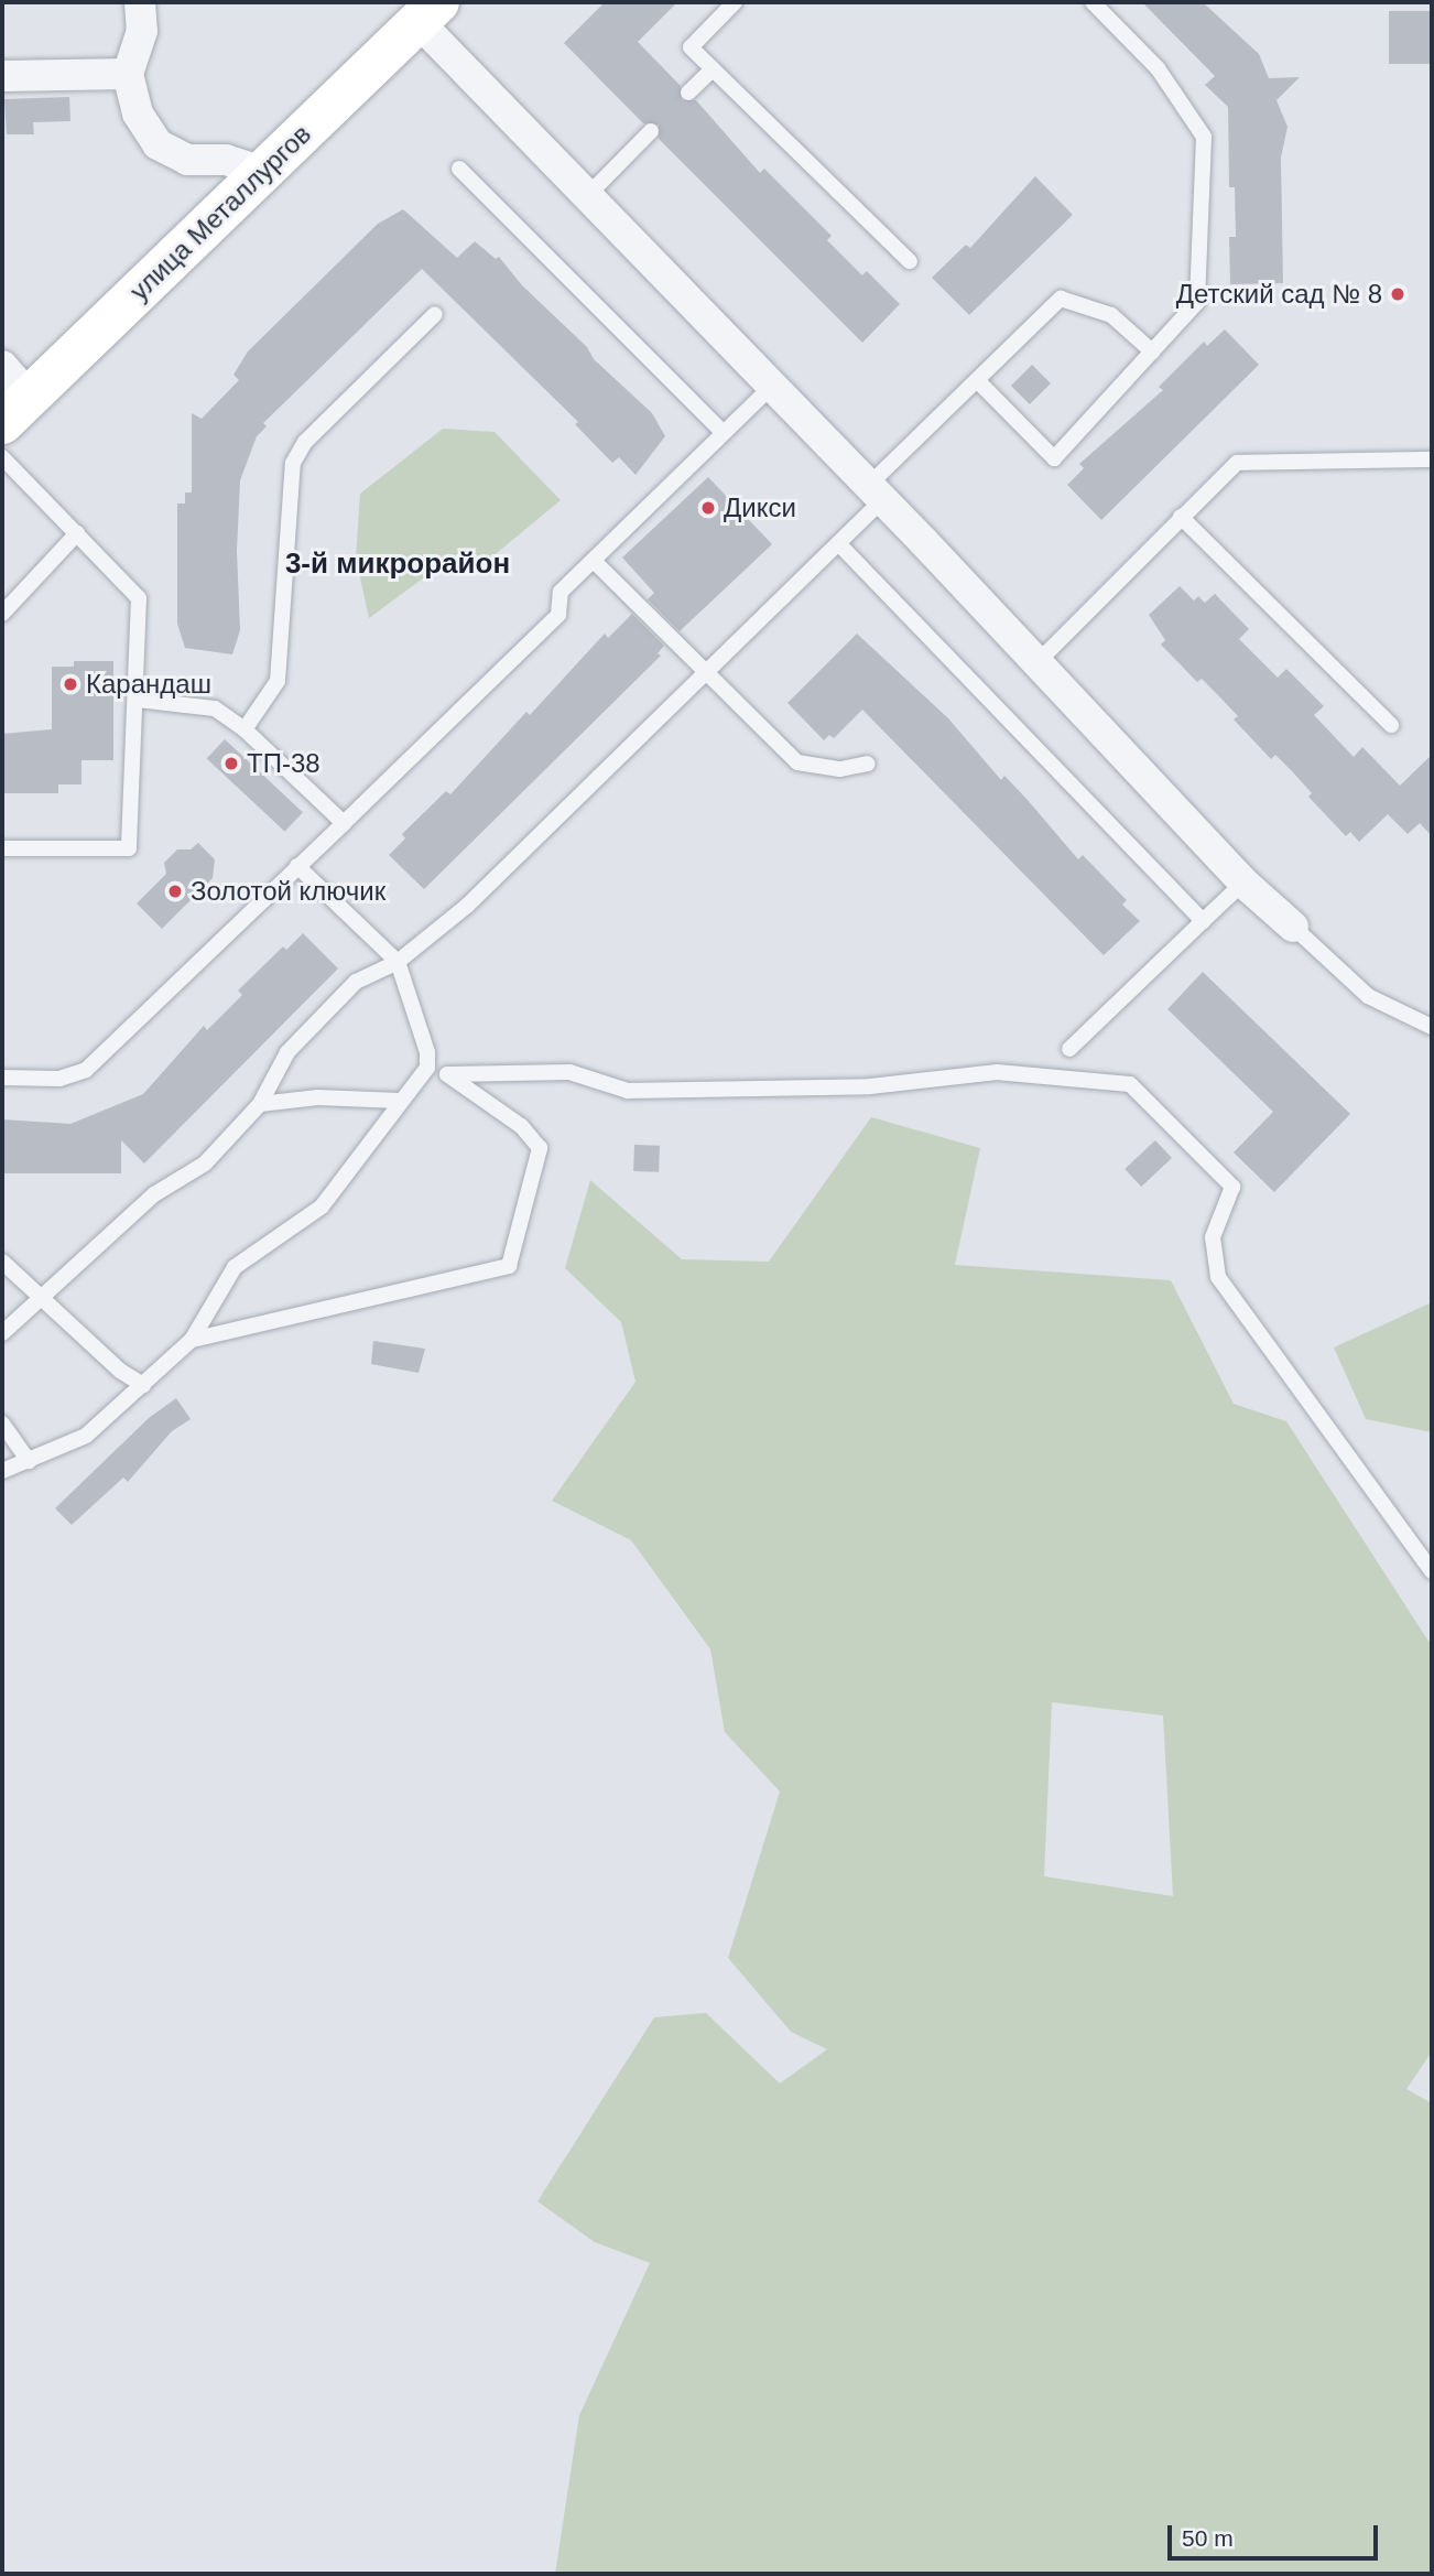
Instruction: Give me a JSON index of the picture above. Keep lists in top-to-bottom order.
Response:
{
  "streets": {
    "street": ["улица Металлургов"]
  },
  "districts": ["3-й микрорайон"],
  "places": [
    "Детский сад № 8",
    "Дикси",
    "Карандаш",
    "ТП-38",
    "Золотой ключик"
  ],
  "scale_bar": "50 m"
}
